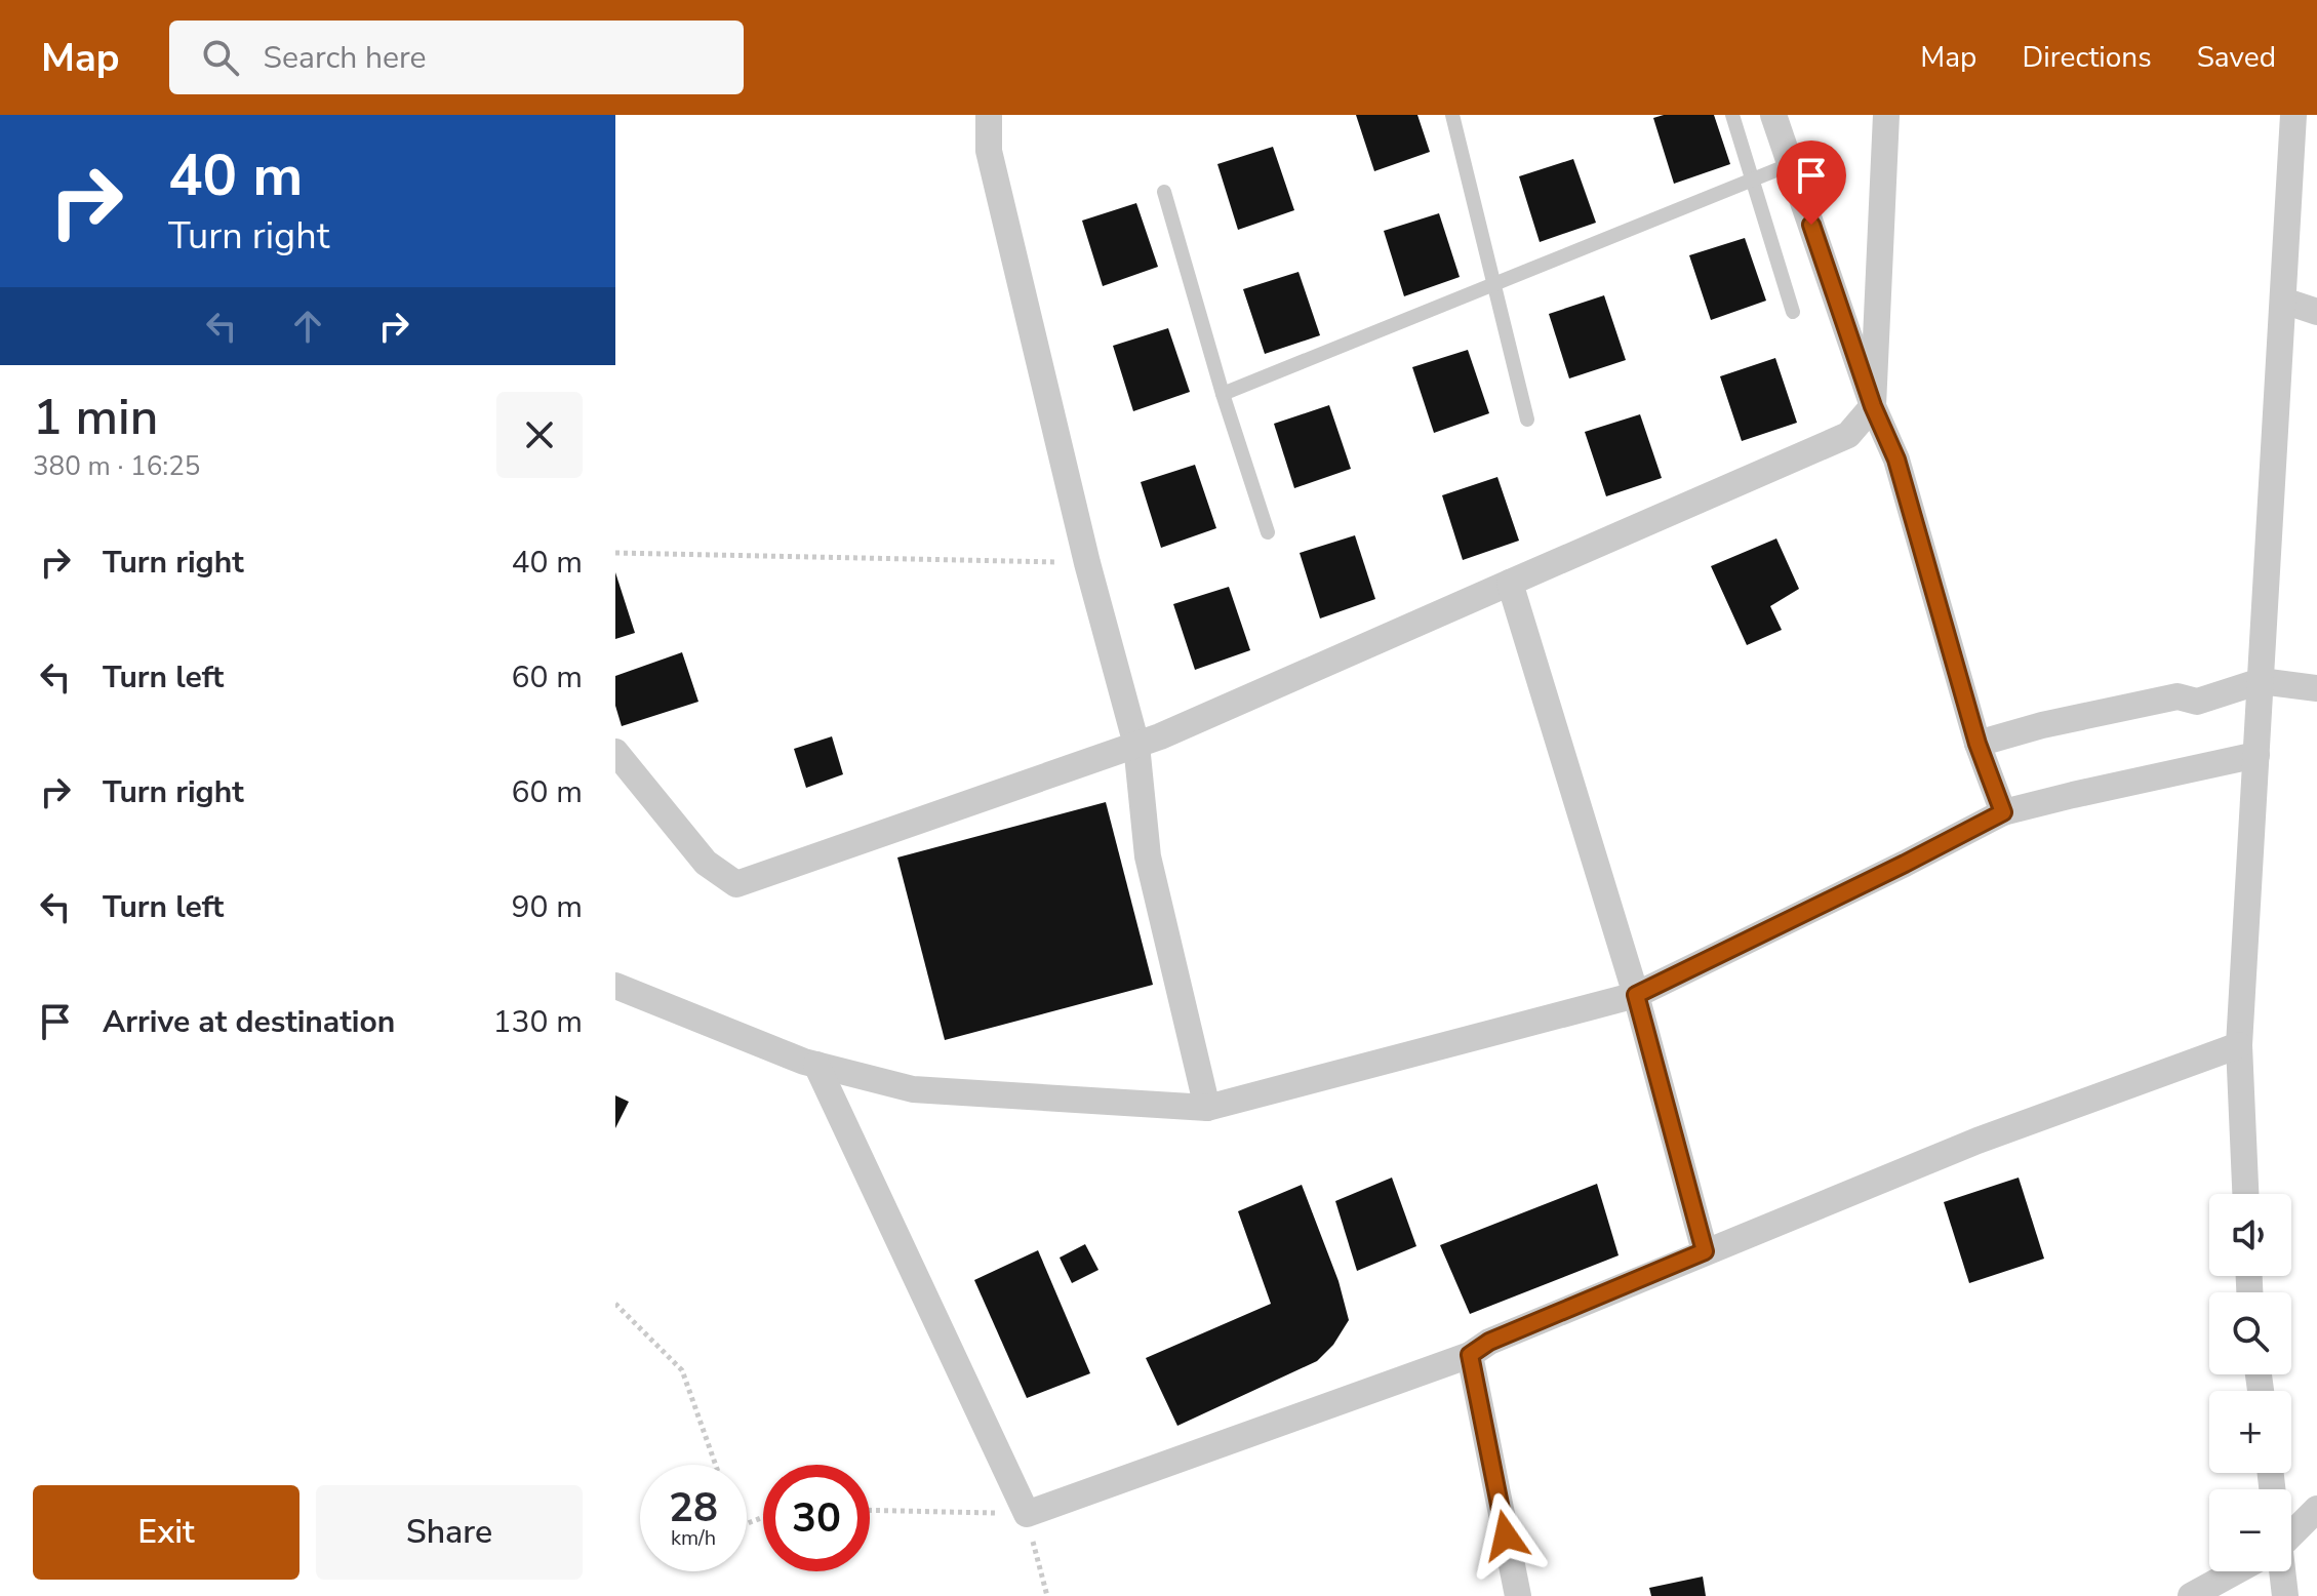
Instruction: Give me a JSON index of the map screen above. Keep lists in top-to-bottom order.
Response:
{
  "page": {
    "header": "Map",
    "search": "Search here",
    "nav": ["Map", "Directions", "Saved"],
    "turn": ["40 m", "Turn right"],
    "heading": ["1 min", "380 m · 16:25"],
    "list": [
      {
        "name": "Turn right",
        "value": "40 m"
      },
      {
        "name": "Turn left",
        "value": "60 m"
      },
      {
        "name": "Turn right",
        "value": "60 m"
      },
      {
        "name": "Turn left",
        "value": "90 m"
      },
      {
        "name": "Arrive at destination",
        "value": "130 m"
      }
    ],
    "map_buttons": ["+", "−"],
    "speed": "28 km/h",
    "limit": "30",
    "buttons": ["Exit", "Share"]
  }
}
